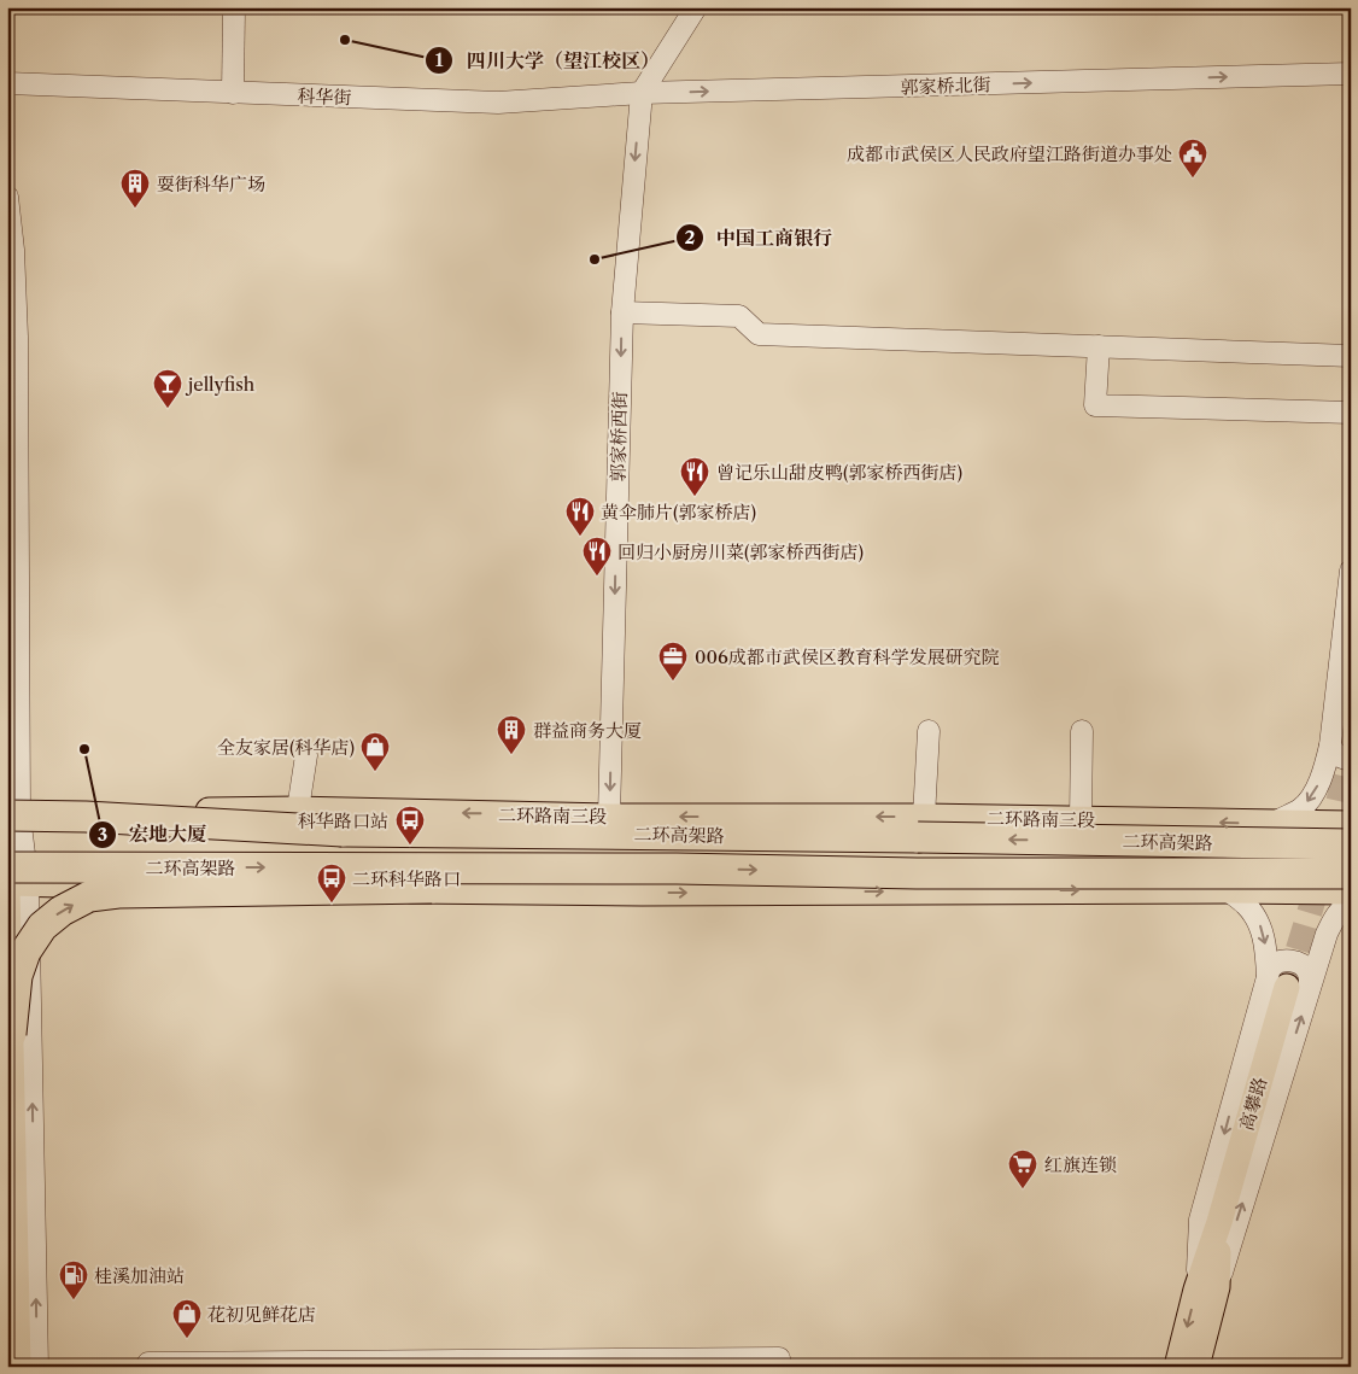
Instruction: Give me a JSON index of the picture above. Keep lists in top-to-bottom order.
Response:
{
  "streets": {
    "highway": ["二环高架路"],
    "main road": ["二环路南三段", "高攀路"],
    "street": ["郭家桥北街", "科华街", "郭家桥西街"]
  },
  "crossings": [
    ["郭家桥北街", "科华街"],
    ["郭家桥北街", "郭家桥西街"],
    ["科华街", "郭家桥西街"],
    ["郭家桥西街", "二环路南三段"],
    ["二环路南三段", "二环高架路"]
  ],
  "one_way": ["郭家桥北街", "郭家桥西街"],
  "places": {
    "other": ["四川大学（望江校区）", "中国工商银行", "宏地大厦"],
    "public building": ["成都市武侯区人民政府望江路街道办事处"],
    "building": ["耍街科华广场", "群益商务大厦"],
    "bar": ["jellyfish"],
    "restaurant": ["曾记乐山甜皮鸭(郭家桥西街店)", "黄伞肺片(郭家桥店)", "回归小厨房川菜(郭家桥西街店)"],
    "office": ["006成都市武侯区教育科学发展研究院"],
    "shop": ["全友家居(科华店)", "花初见鲜花店"],
    "bus stop": ["科华路口站", "二环科华路口"],
    "supermarket": ["红旗连锁"],
    "fuel station": ["桂溪加油站"]
  }
}
